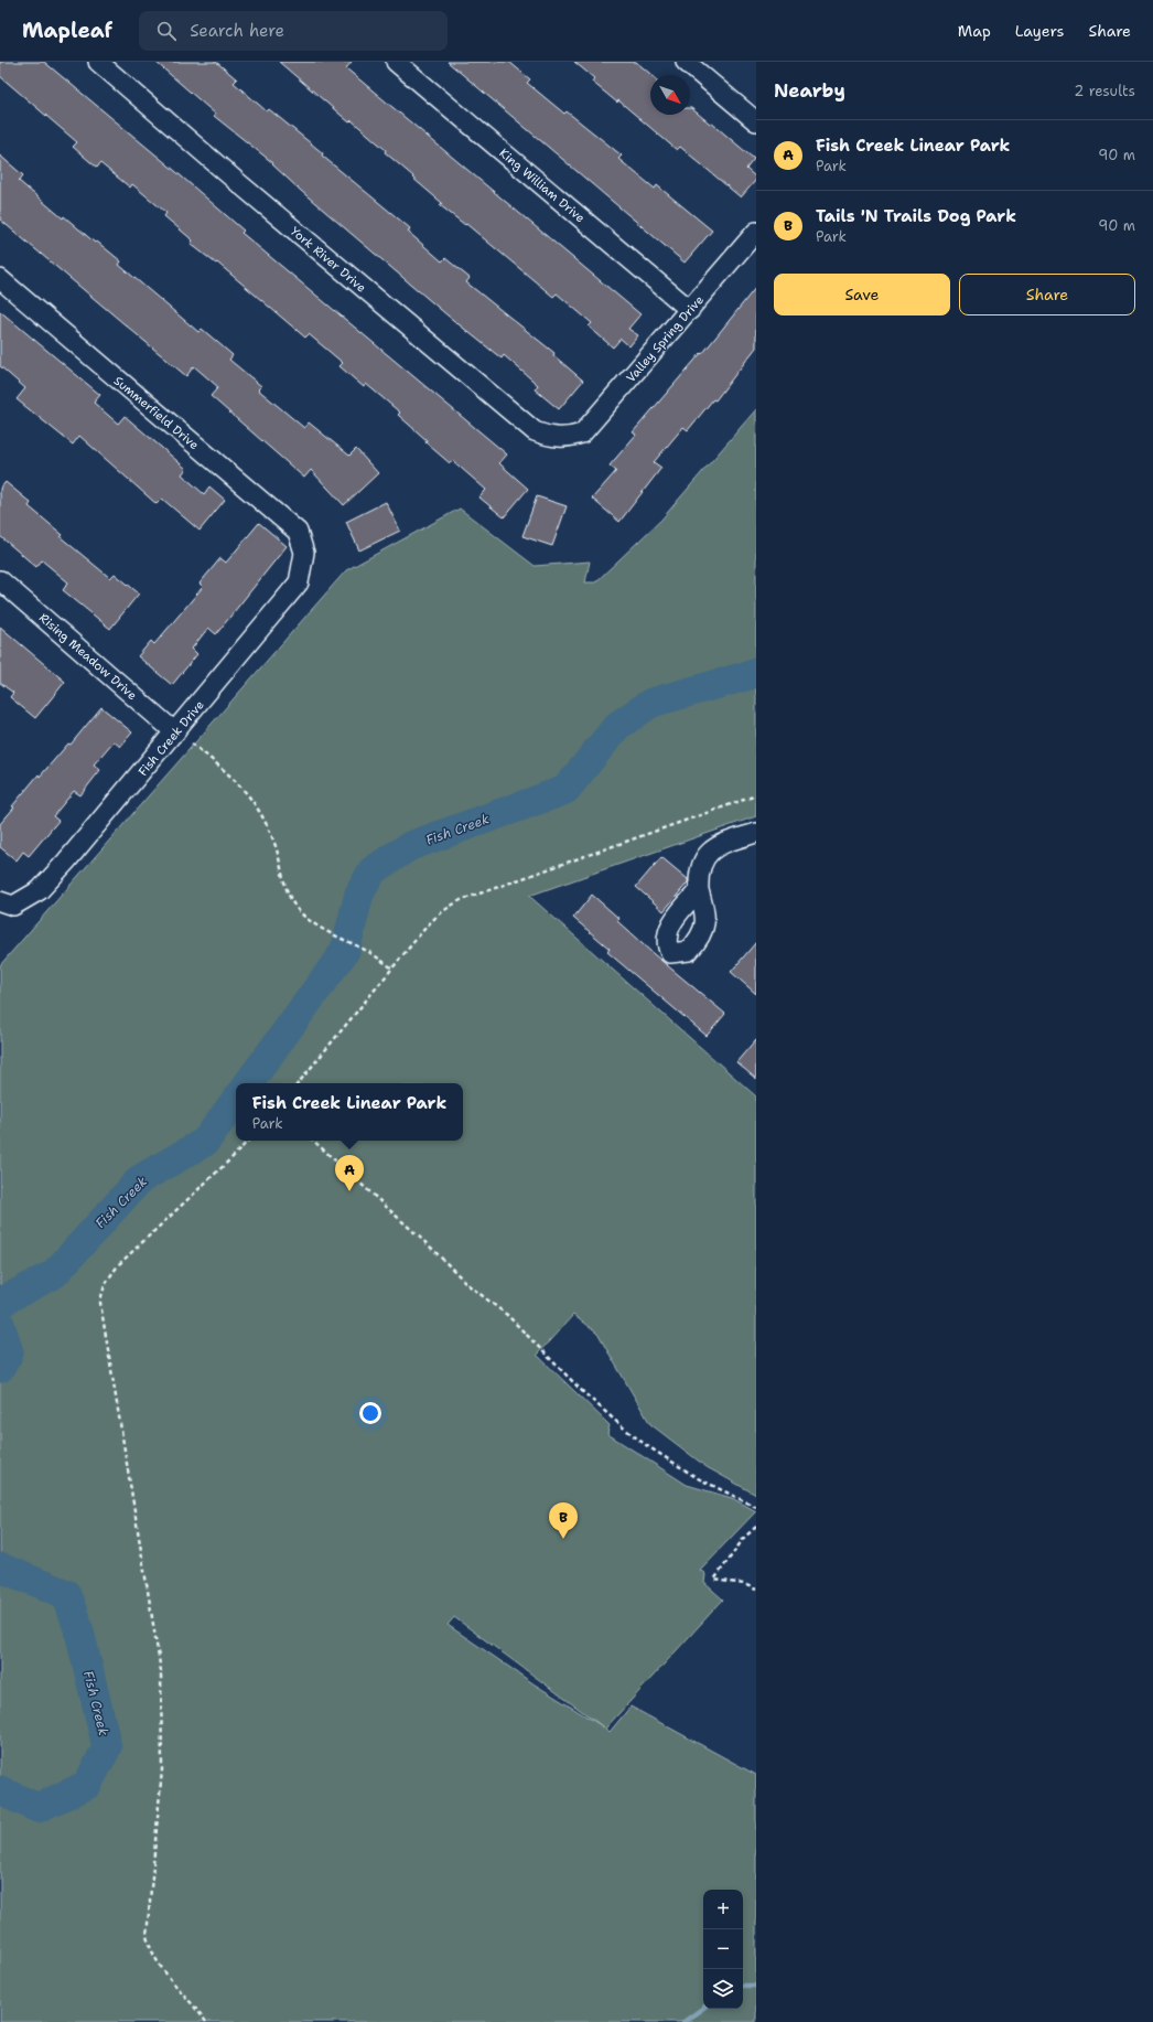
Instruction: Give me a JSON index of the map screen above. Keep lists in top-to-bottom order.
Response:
{
  "streets": {
    "street": [
      "King William Drive",
      "York River Drive",
      "Valley Spring Drive",
      "Summerfield Drive",
      "Rising Meadow Drive",
      "Fish Creek Drive"
    ]
  },
  "crossings": [
    ["King William Drive", "Valley Spring Drive"],
    ["York River Drive", "Valley Spring Drive"],
    ["Summerfield Drive", "Fish Creek Drive"],
    ["Rising Meadow Drive", "Fish Creek Drive"]
  ],
  "water": ["Fish Creek"],
  "north": "bottom right",
  "page": {
    "header": "Mapleaf",
    "search": "Search here",
    "nav": ["Map", "Layers", "Share"],
    "heading": ["Nearby", "2 results"],
    "list": [
      {
        "mark": "A",
        "name": "Fish Creek Linear Park",
        "note": "Park",
        "value": "90 m"
      },
      {
        "mark": "B",
        "name": "Tails 'N Trails Dog Park",
        "note": "Park",
        "value": "90 m"
      }
    ],
    "buttons": ["Save", "Share"],
    "popup": ["Fish Creek Linear Park", "Park"],
    "pins": ["A", "B"],
    "map_buttons": ["+", "−"]
  }
}
